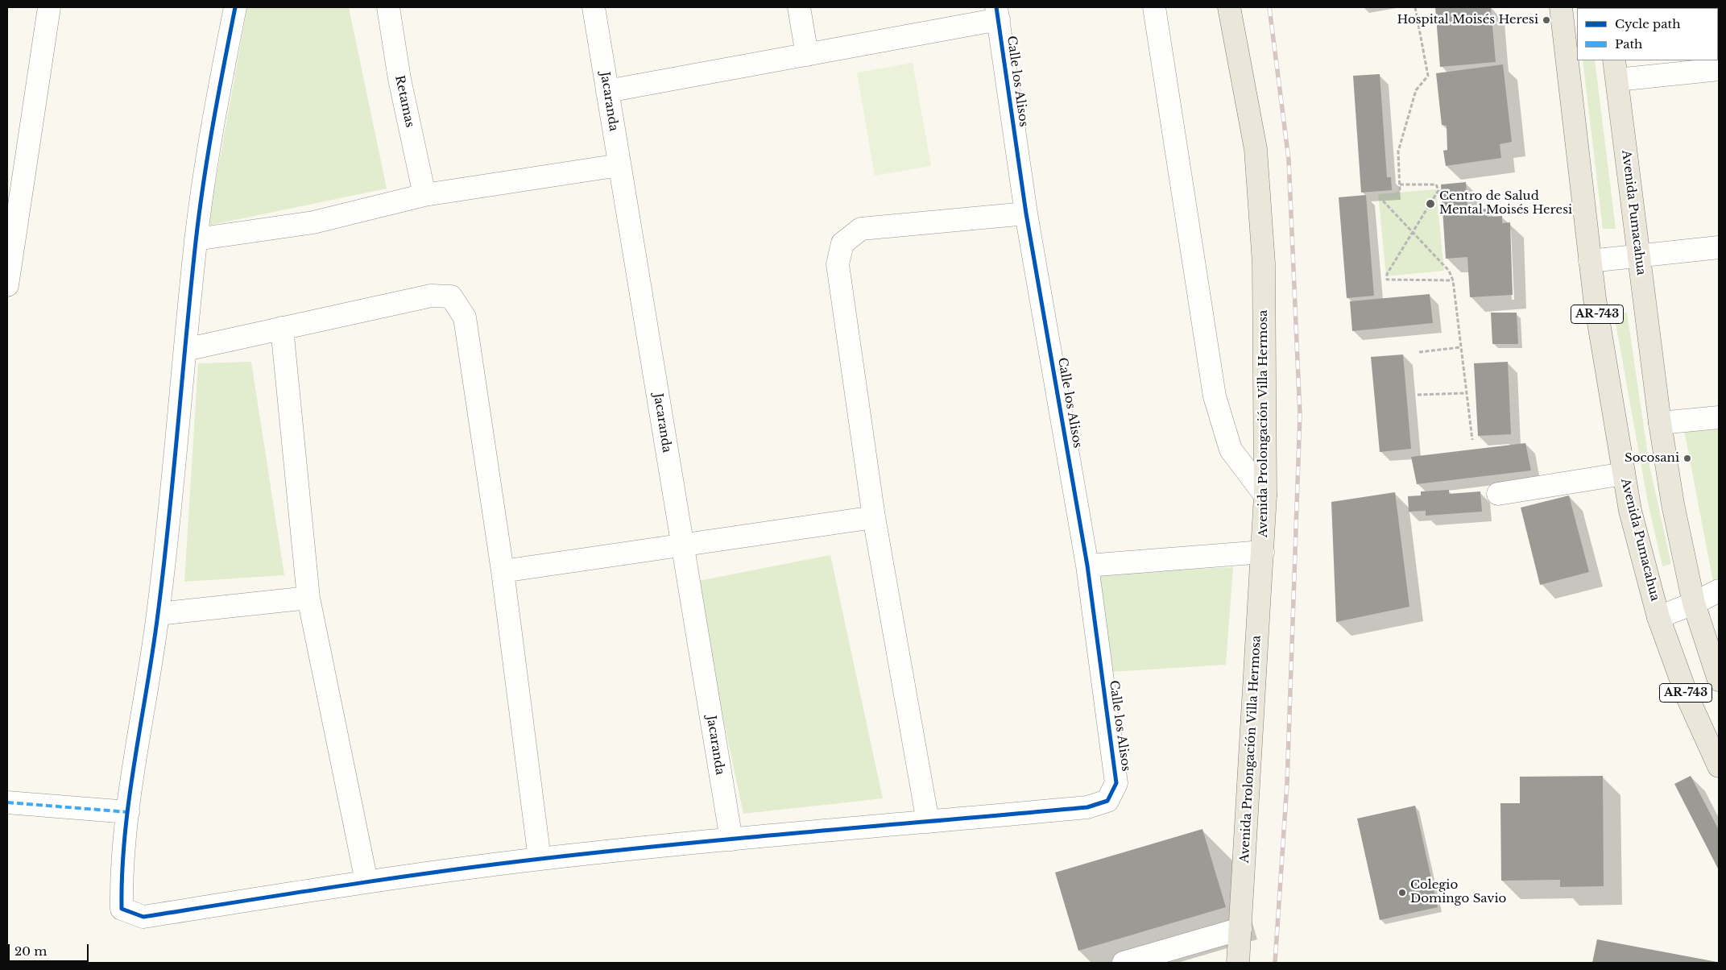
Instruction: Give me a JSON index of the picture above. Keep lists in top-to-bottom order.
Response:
{
  "streets": {
    "main road": ["Avenida Pumacahua", "AR-743", "Avenida Prolongación Villa Hermosa"],
    "street": ["Calle los Alisos", "Retamas", "Jacaranda"]
  },
  "crossings": [
    ["Avenida Pumacahua", "AR-743"]
  ],
  "places": [
    "Hospital Moisés Heresi",
    "Centro de Salud Mental Moisés Heresi",
    "Socosani",
    "Colegio Domingo Savio"
  ],
  "legend": ["Cycle path", "Path"],
  "scale_bar": "20 m"
}
